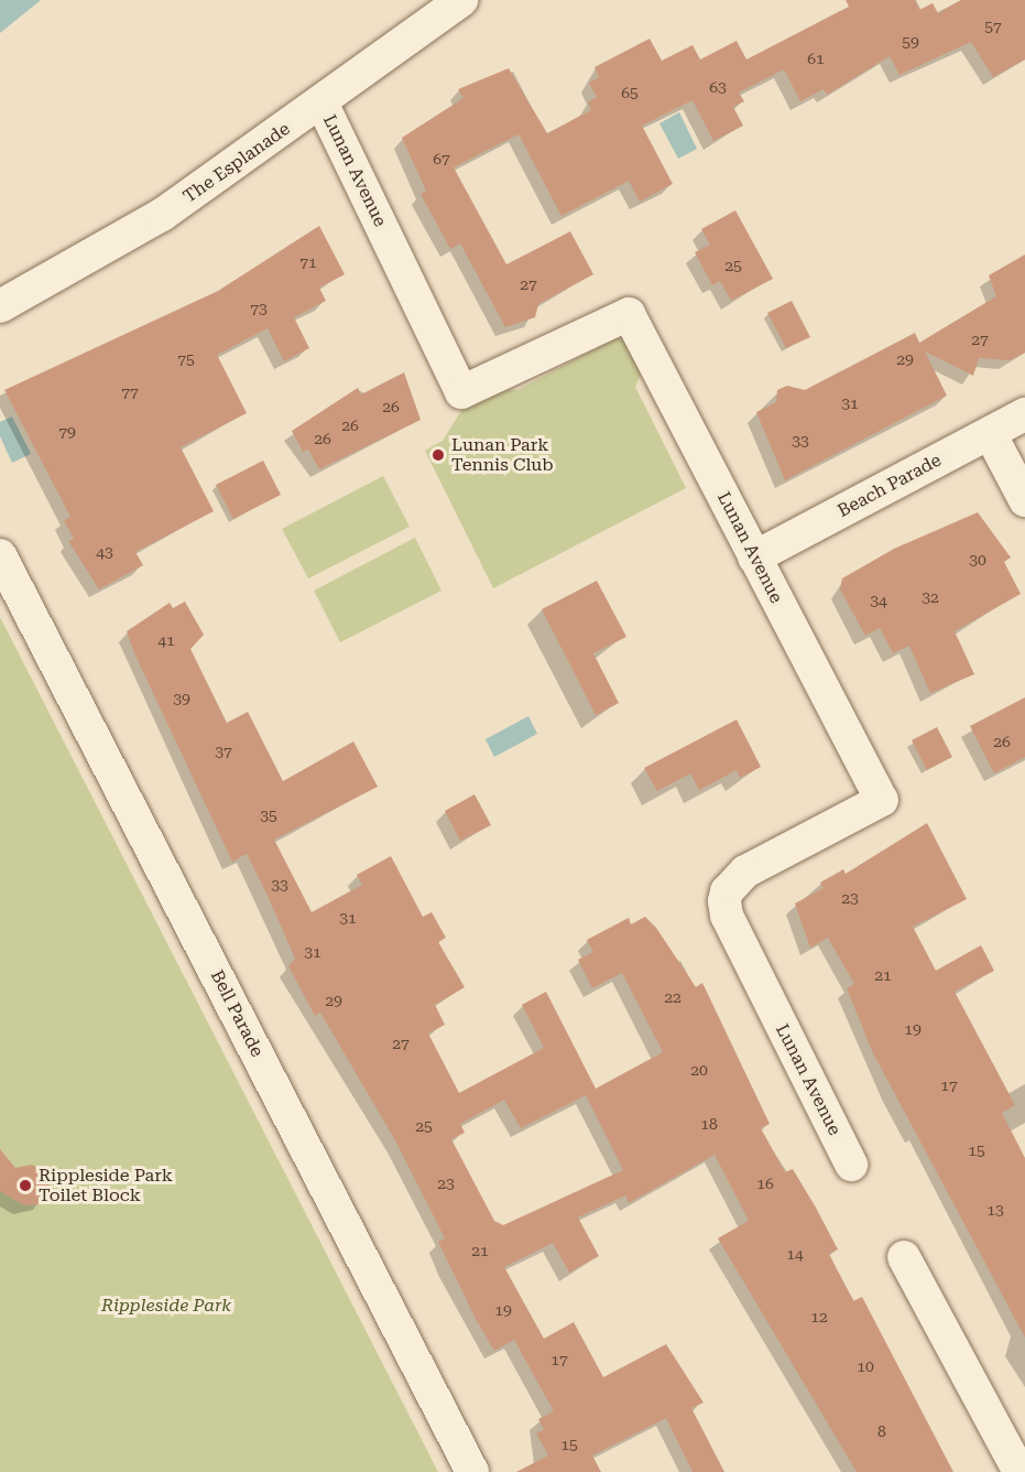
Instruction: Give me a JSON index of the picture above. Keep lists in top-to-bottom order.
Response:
{
  "streets": {
    "street": [
      "The Esplanade",
      "Lunan Avenue",
      "Beach Parade",
      "Bell Parade"
    ]
  },
  "crossings": [
    ["The Esplanade", "Lunan Avenue"],
    ["Lunan Avenue", "Beach Parade"]
  ],
  "parks": ["Rippleside Park"],
  "places": ["Lunan Park Tennis Club", "Rippleside Park Toilet Block"],
  "house_numbers": [
    "57",
    "59",
    "61",
    "63",
    "65",
    "67",
    "71",
    "25",
    "27",
    "73",
    "27",
    "75",
    "29",
    "77",
    "31",
    "26",
    "26",
    "79",
    "26",
    "33",
    "43",
    "30",
    "32",
    "34",
    "41",
    "39",
    "26",
    "37",
    "35",
    "33",
    "23",
    "31",
    "31",
    "21",
    "22",
    "29",
    "19",
    "27",
    "20",
    "17",
    "18",
    "25",
    "15",
    "23",
    "16",
    "13",
    "21",
    "14",
    "19",
    "12",
    "17",
    "10",
    "8",
    "15"
  ]
}
